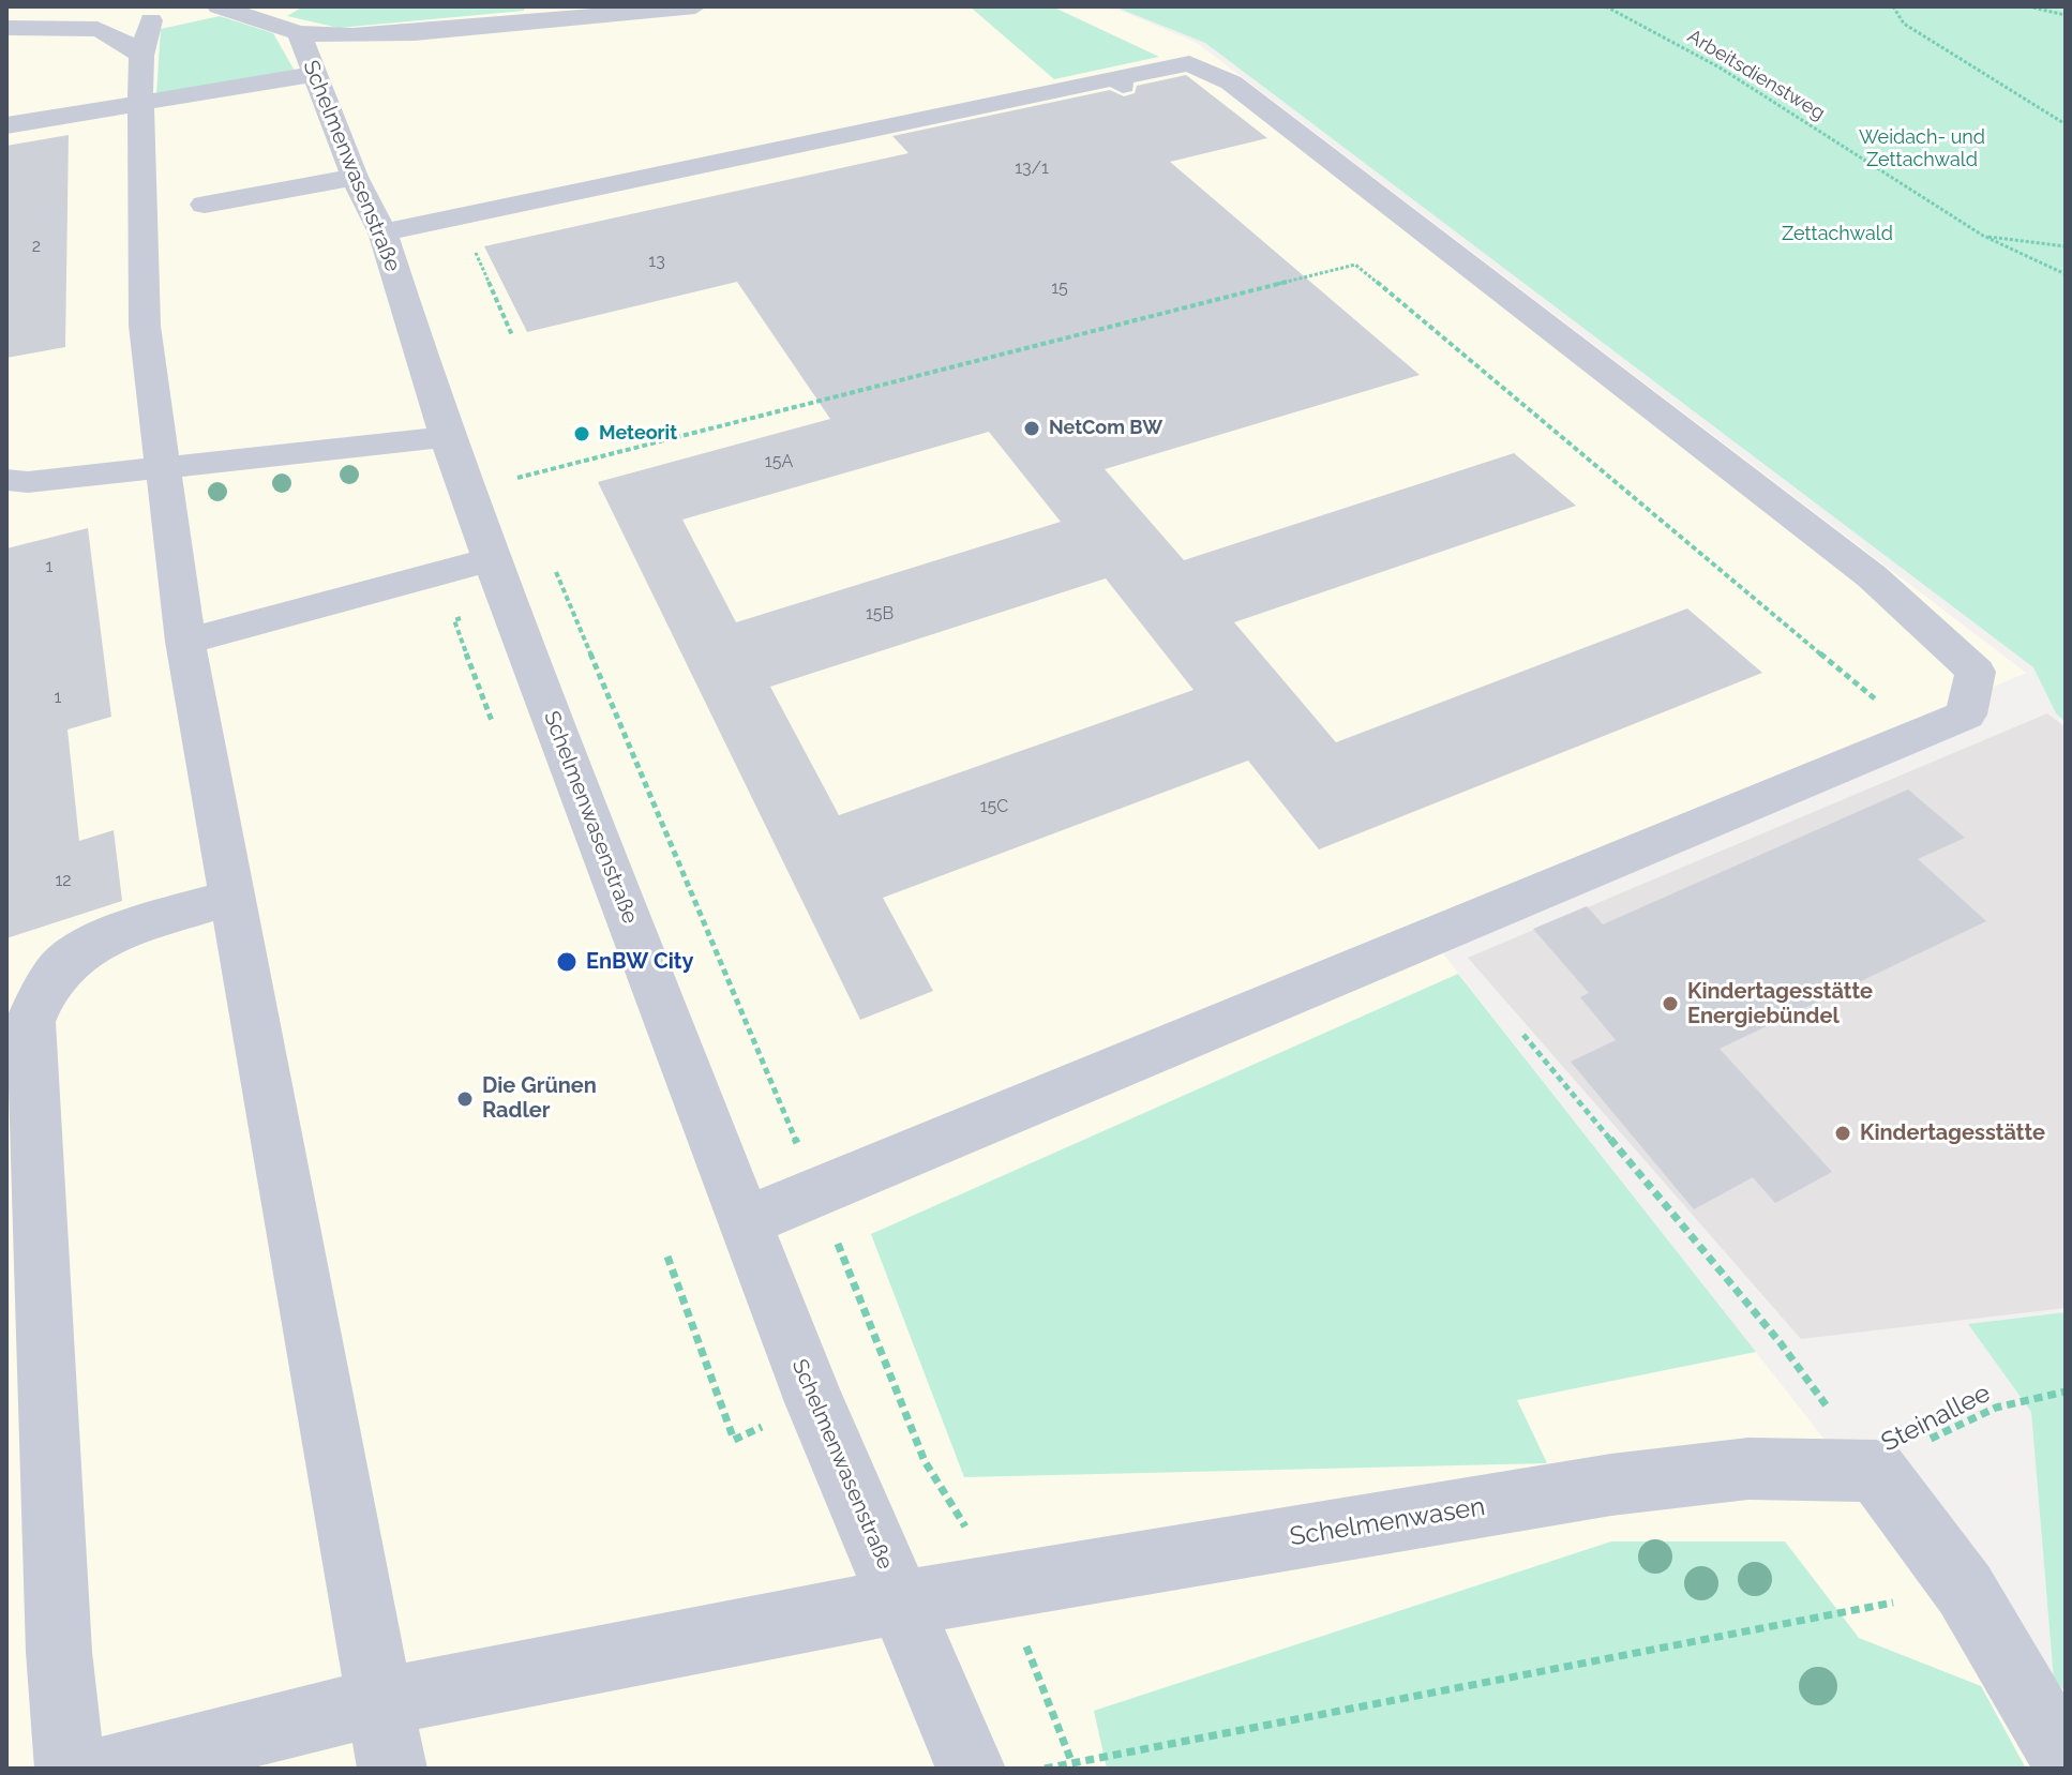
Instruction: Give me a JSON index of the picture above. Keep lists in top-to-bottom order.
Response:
{
  "streets": {
    "street": ["Schelmenwasenstraße", "Schelmenwasen"],
    "path": ["Arbeitsdienstweg", "Steinallee"]
  },
  "crossings": [
    ["Schelmenwasenstraße", "Schelmenwasen"],
    ["Steinallee", "Schelmenwasen"]
  ],
  "parks": ["Weidach- und Zettachwald", "Zettachwald"],
  "places": [
    "NetCom BW",
    "Meteorit",
    "EnBW City",
    "Kindertagesstätte Energiebündel",
    "Die Grünen Radler",
    "Kindertagesstätte"
  ],
  "house_numbers": [
    "13/1",
    "2",
    "13",
    "15",
    "15A",
    "1",
    "15B",
    "1",
    "15C",
    "12"
  ]
}
